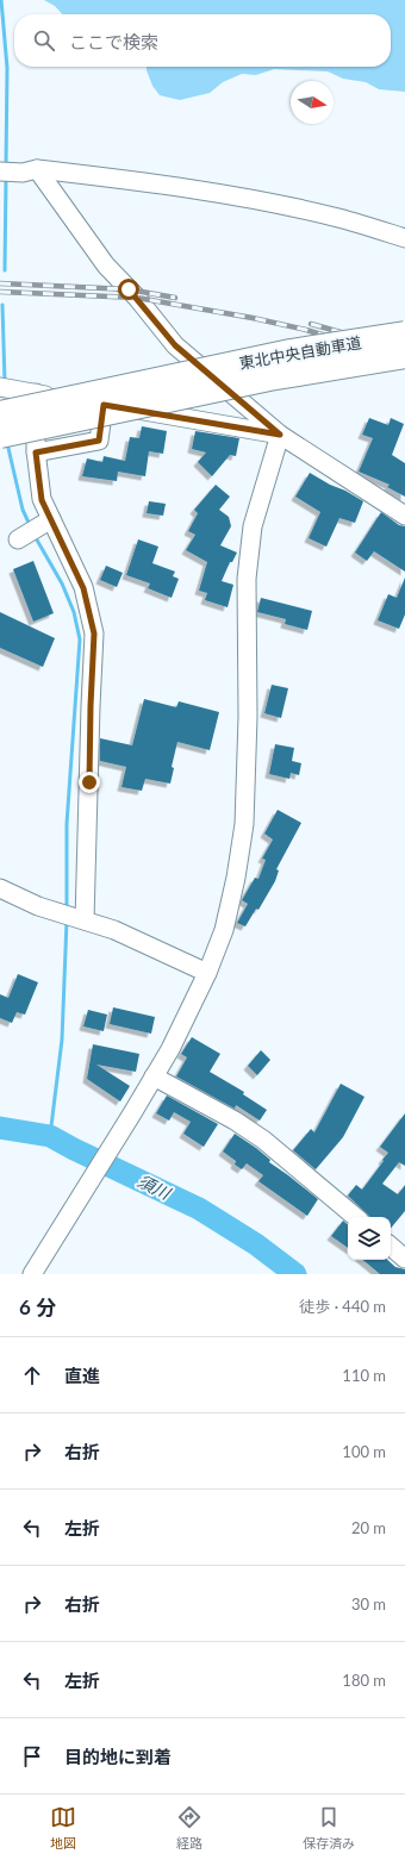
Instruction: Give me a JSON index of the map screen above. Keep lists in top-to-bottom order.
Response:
{
  "streets": {
    "highway": ["東北中央自動車道"]
  },
  "water": ["須川"],
  "north": "right",
  "page": {
    "search": "ここで検索",
    "heading": ["6 分", "徒歩 · 440 m"],
    "list": [
      ["直進", "110 m"],
      ["右折", "100 m"],
      ["左折", "20 m"],
      ["右折", "30 m"],
      ["左折", "180 m"],
      "目的地に到着"
    ],
    "nav": ["地図", "経路", "保存済み"]
  }
}
